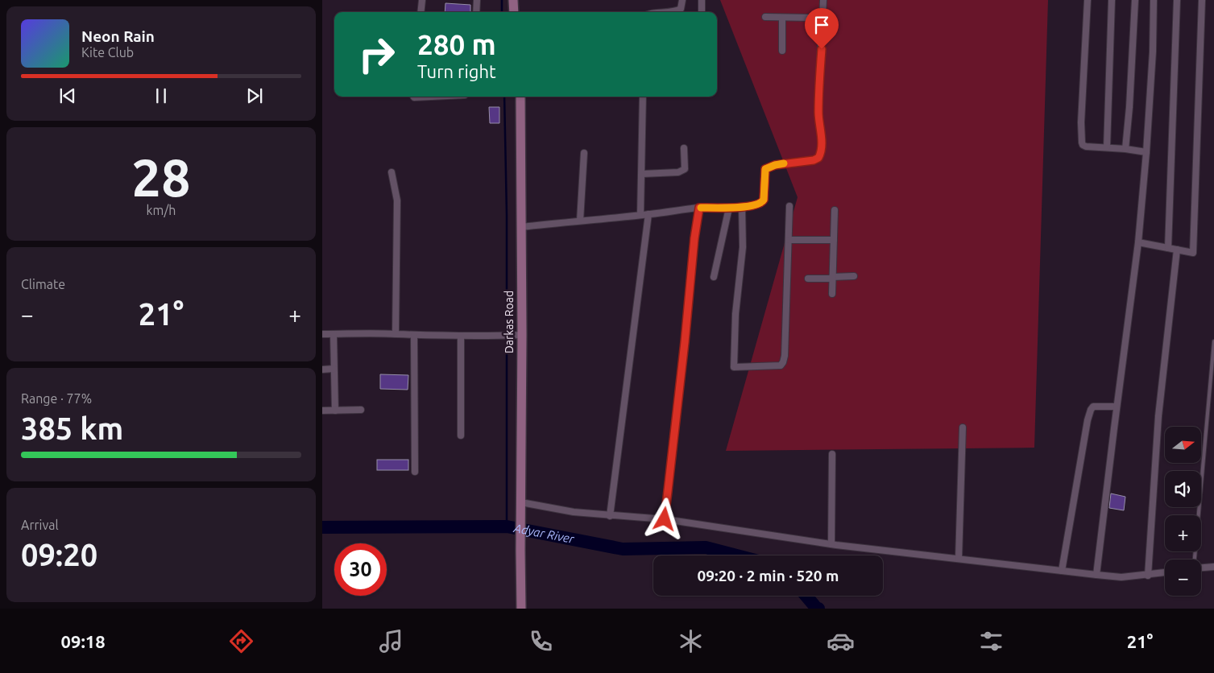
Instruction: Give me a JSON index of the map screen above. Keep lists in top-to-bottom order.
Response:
{
  "streets": {
    "main road": ["Darkas Road"]
  },
  "water": ["Adyar River"],
  "north": "right",
  "page": {
    "turn": ["280 m", "Turn right"],
    "song": ["Neon Rain", "Kite Club"],
    "tile": [
      ["28", "km/h"],
      "Climate",
      ["Range · 77%", "385 km"],
      ["Arrival", "09:20"]
    ],
    "heat": ["−", "21°", "+"],
    "map_buttons": ["+", "−"],
    "limit": "30",
    "trip": "09:20 · 2 min · 520 m",
    "tabs": ["09:18", "21°"]
  }
}
